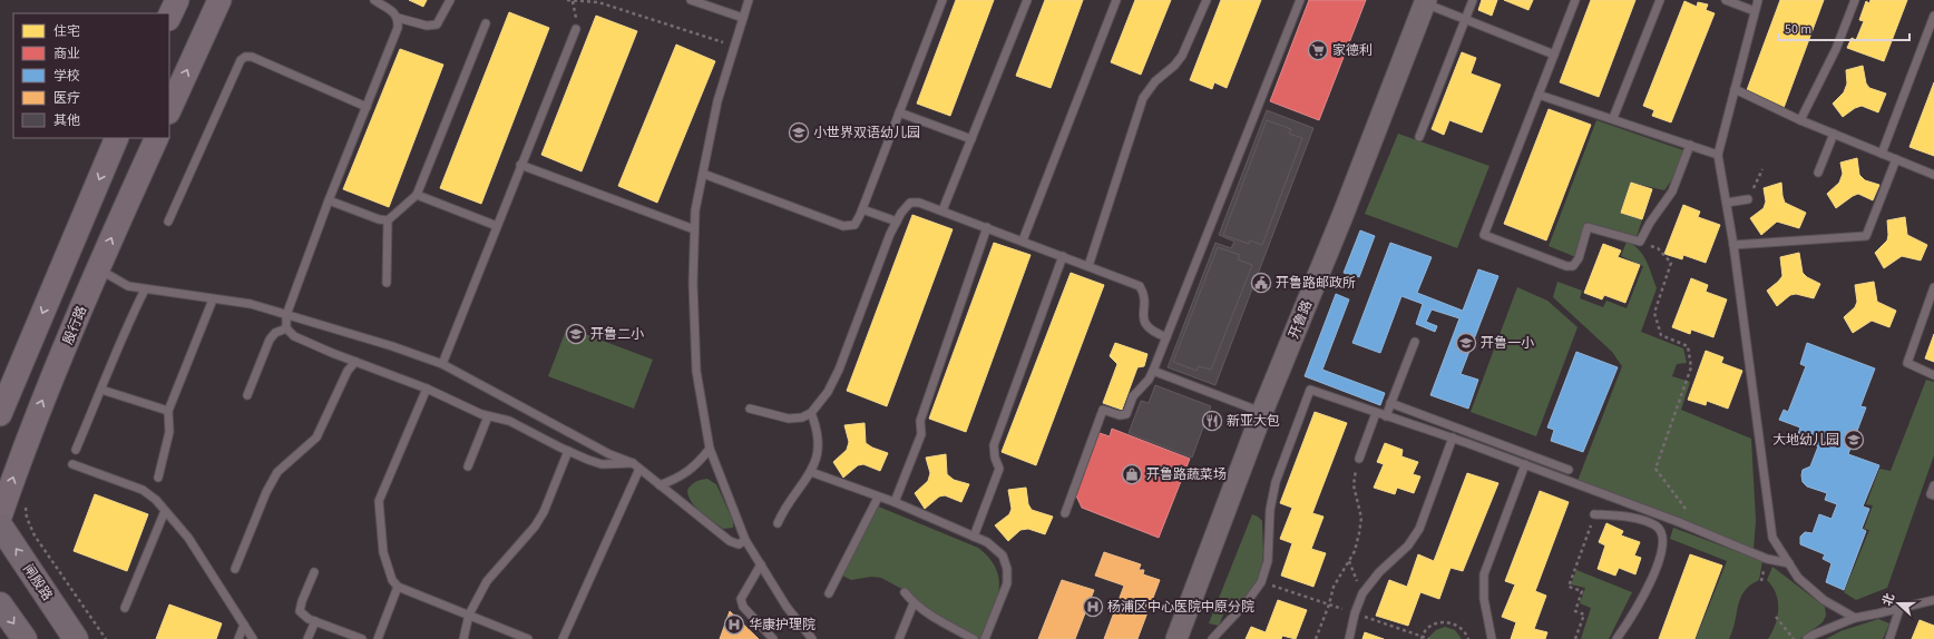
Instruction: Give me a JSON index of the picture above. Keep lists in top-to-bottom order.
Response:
{
  "streets": {
    "main road": ["殷行路", "闸殷路"],
    "street": ["开鲁路"]
  },
  "places": {
    "supermarket": ["家德利"],
    "school or university": [
      "小世界双语幼儿园",
      "开鲁二小",
      "开鲁一小",
      "大地幼儿园"
    ],
    "public building": ["开鲁路邮政所"],
    "restaurant": ["新亚大包"],
    "shop": ["开鲁路蔬菜场"],
    "hospital": ["杨浦区中心医院中原分院", "华康护理院"]
  },
  "legend": [
    "住宅",
    "商业",
    "学校",
    "医疗",
    "其他"
  ],
  "scale_bar": "50 m",
  "north": "left"
}
